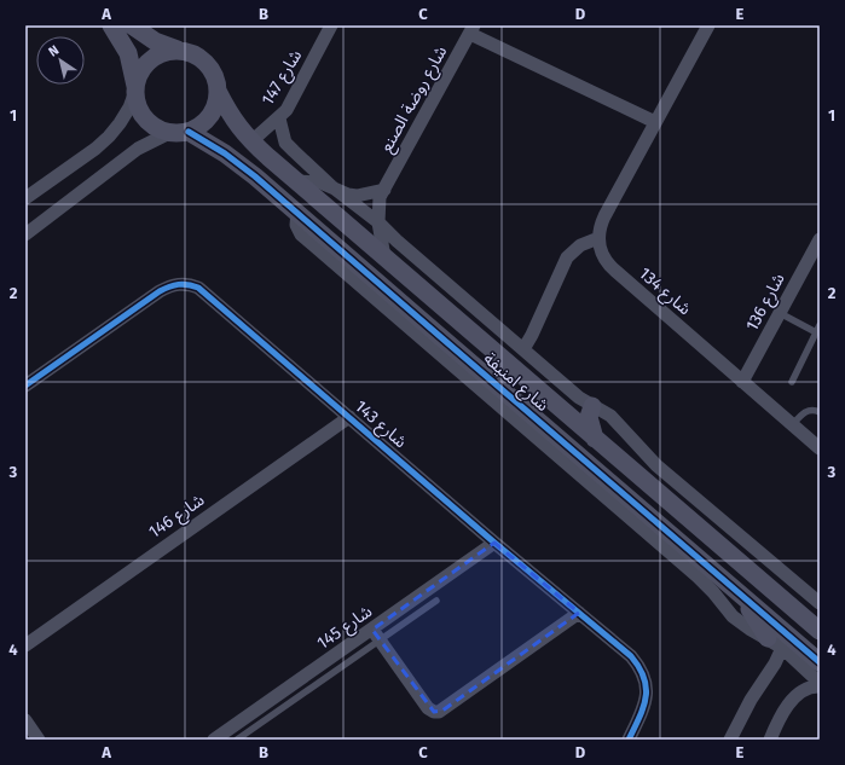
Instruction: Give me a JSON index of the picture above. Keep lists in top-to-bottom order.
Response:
{
  "streets": {
    "street": [
      "شارع 147",
      "شارع روضة الصنع",
      "شارع 134",
      "شارع 136",
      "شارع امنيفة",
      "شارع 143",
      "شارع 146",
      "شارع 145"
    ]
  },
  "crossings": [
    ["شارع 147", "شارع امنيفة"],
    ["شارع روضة الصنع", "شارع امنيفة"],
    ["شارع 134", "شارع 136"],
    ["شارع 143", "شارع 146"],
    ["شارع 143", "شارع 145"]
  ],
  "north": "top left",
  "grid": {
    "columns": [
      "A",
      "B",
      "C",
      "D",
      "E"
    ],
    "rows": [
      "1",
      "2",
      "3",
      "4"
    ]
  }
}
